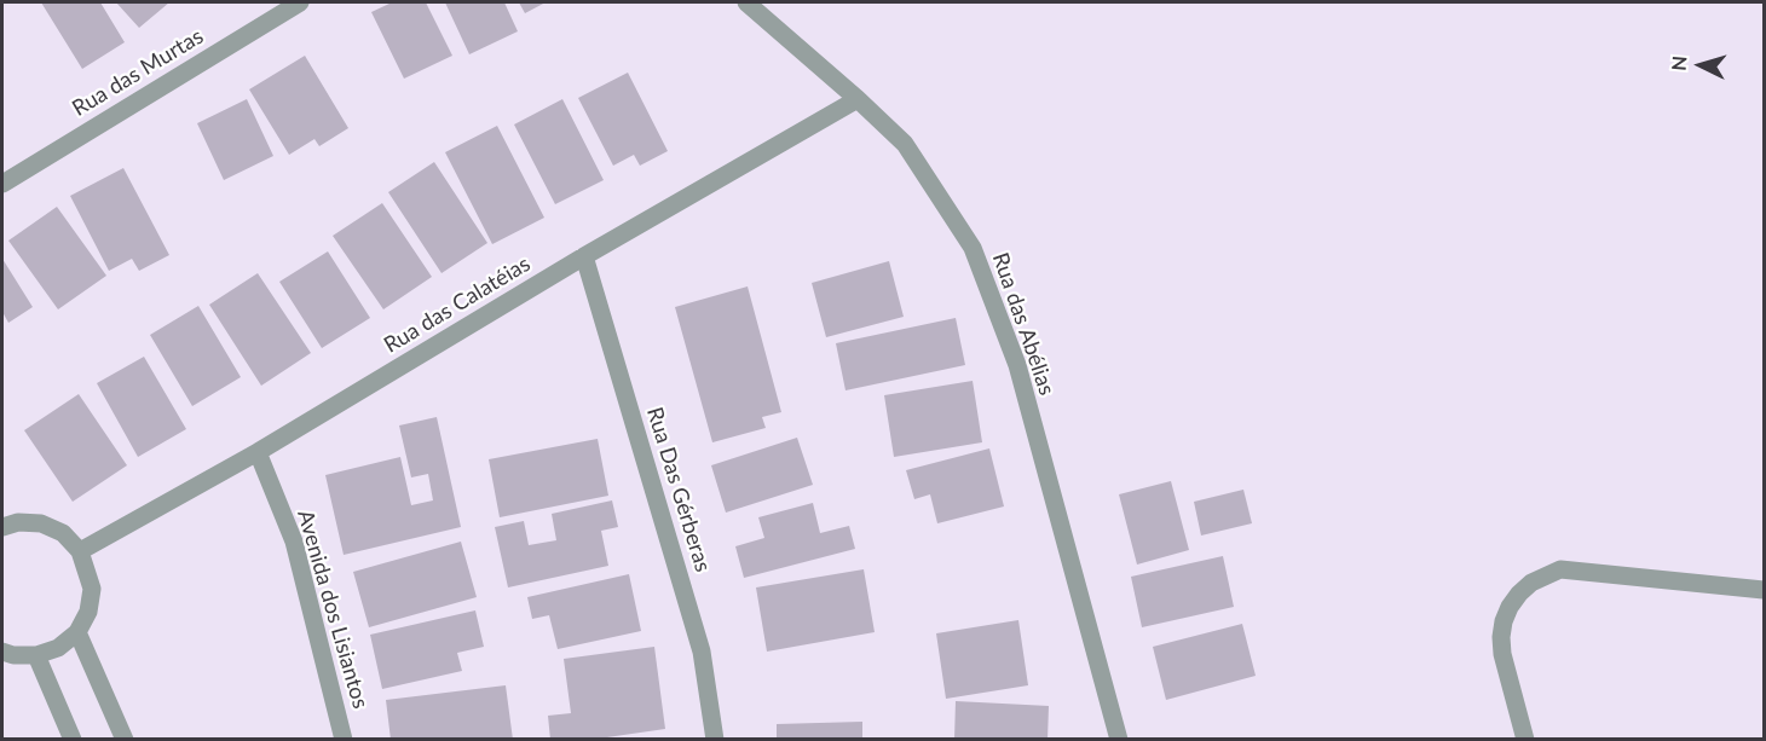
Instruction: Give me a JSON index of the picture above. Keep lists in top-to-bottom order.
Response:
{
  "streets": {
    "street": [
      "Rua das Murtas",
      "Rua das Calatéias",
      "Rua das Abélias",
      "Rua Das Gérberas",
      "Avenida dos Lisiantos"
    ]
  },
  "crossings": [
    ["Rua das Calatéias", "Rua das Abélias"],
    ["Rua das Calatéias", "Rua Das Gérberas"],
    ["Rua das Calatéias", "Avenida dos Lisiantos"]
  ],
  "north": "left"
}
